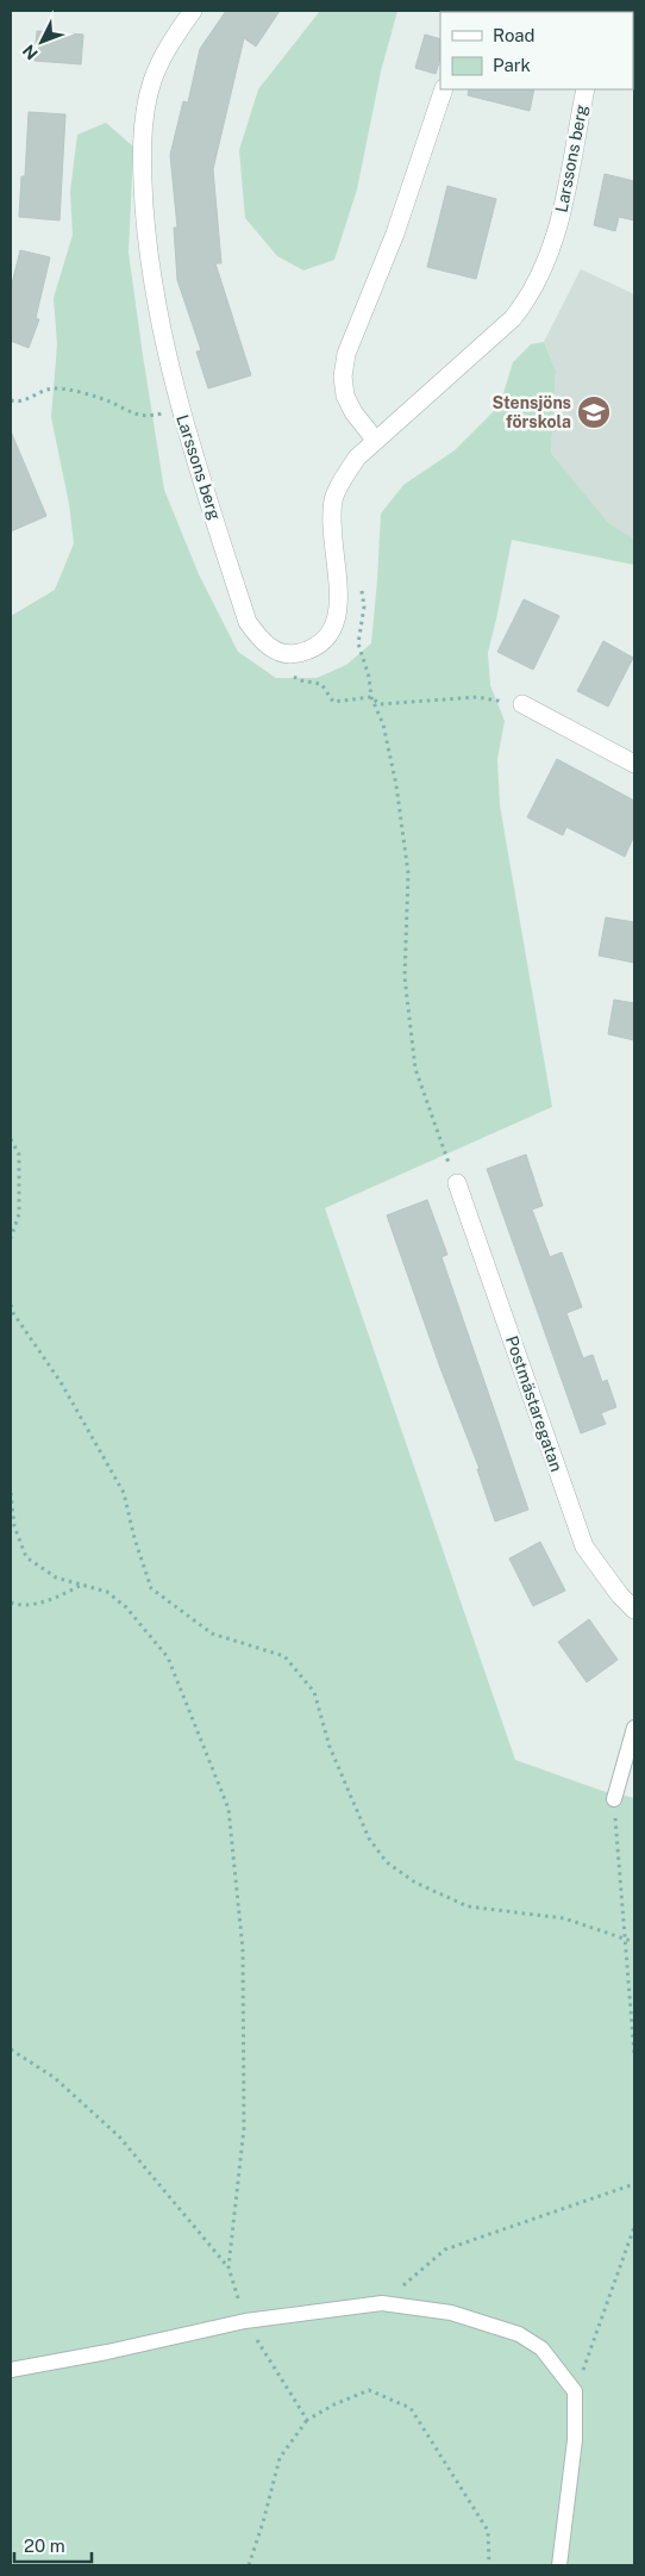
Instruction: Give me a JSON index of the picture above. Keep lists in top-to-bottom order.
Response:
{
  "streets": {
    "street": ["Larssons berg", "Postmästaregatan"]
  },
  "places": {
    "school or university": ["Stensjöns förskola"]
  },
  "legend": ["Road", "Park"],
  "scale_bar": "20 m",
  "north": "bottom left"
}
